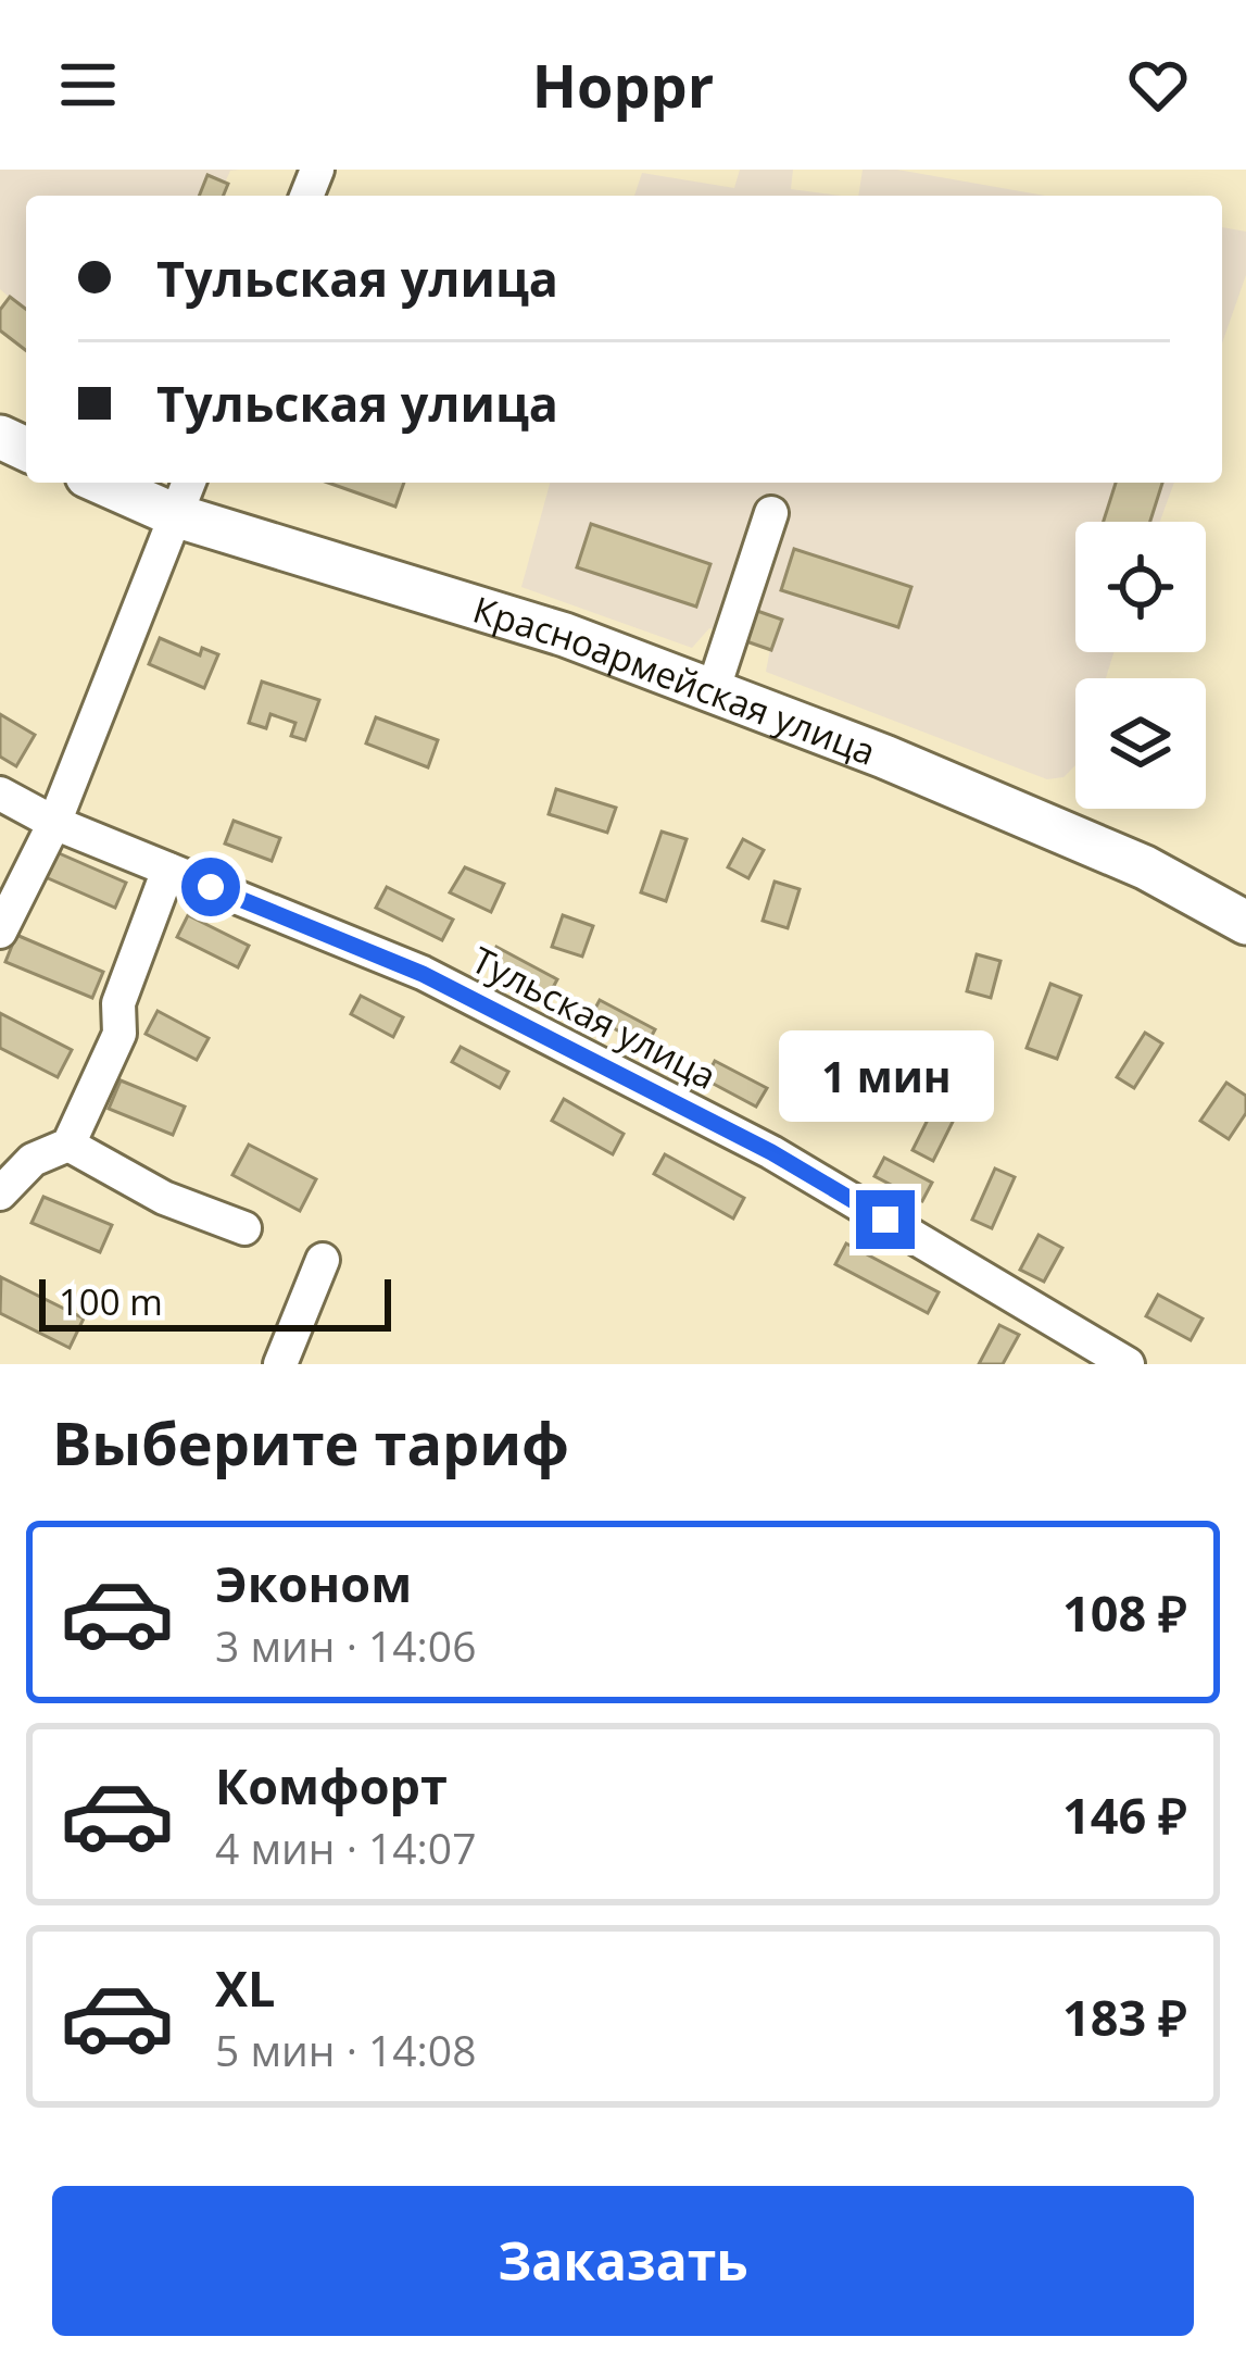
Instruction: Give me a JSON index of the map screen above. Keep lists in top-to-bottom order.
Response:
{
  "streets": {
    "main road": ["Красноармейская улица"],
    "street": ["Тульская улица"]
  },
  "scale_bar": "100 m",
  "page": {
    "header": "Hoppr",
    "banner": ["Тульская улица", "Тульская улица"],
    "bubble": "1 мин",
    "scale": "100 m",
    "heading": "Выберите тариф",
    "list": [
      {
        "name": "Эконом",
        "note": "3 мин · 14:06",
        "value": "108 ₽"
      },
      {
        "name": "Комфорт",
        "note": "4 мин · 14:07",
        "value": "146 ₽"
      },
      {
        "name": "XL",
        "note": "5 мин · 14:08",
        "value": "183 ₽"
      }
    ],
    "buttons": "Заказать"
  }
}
